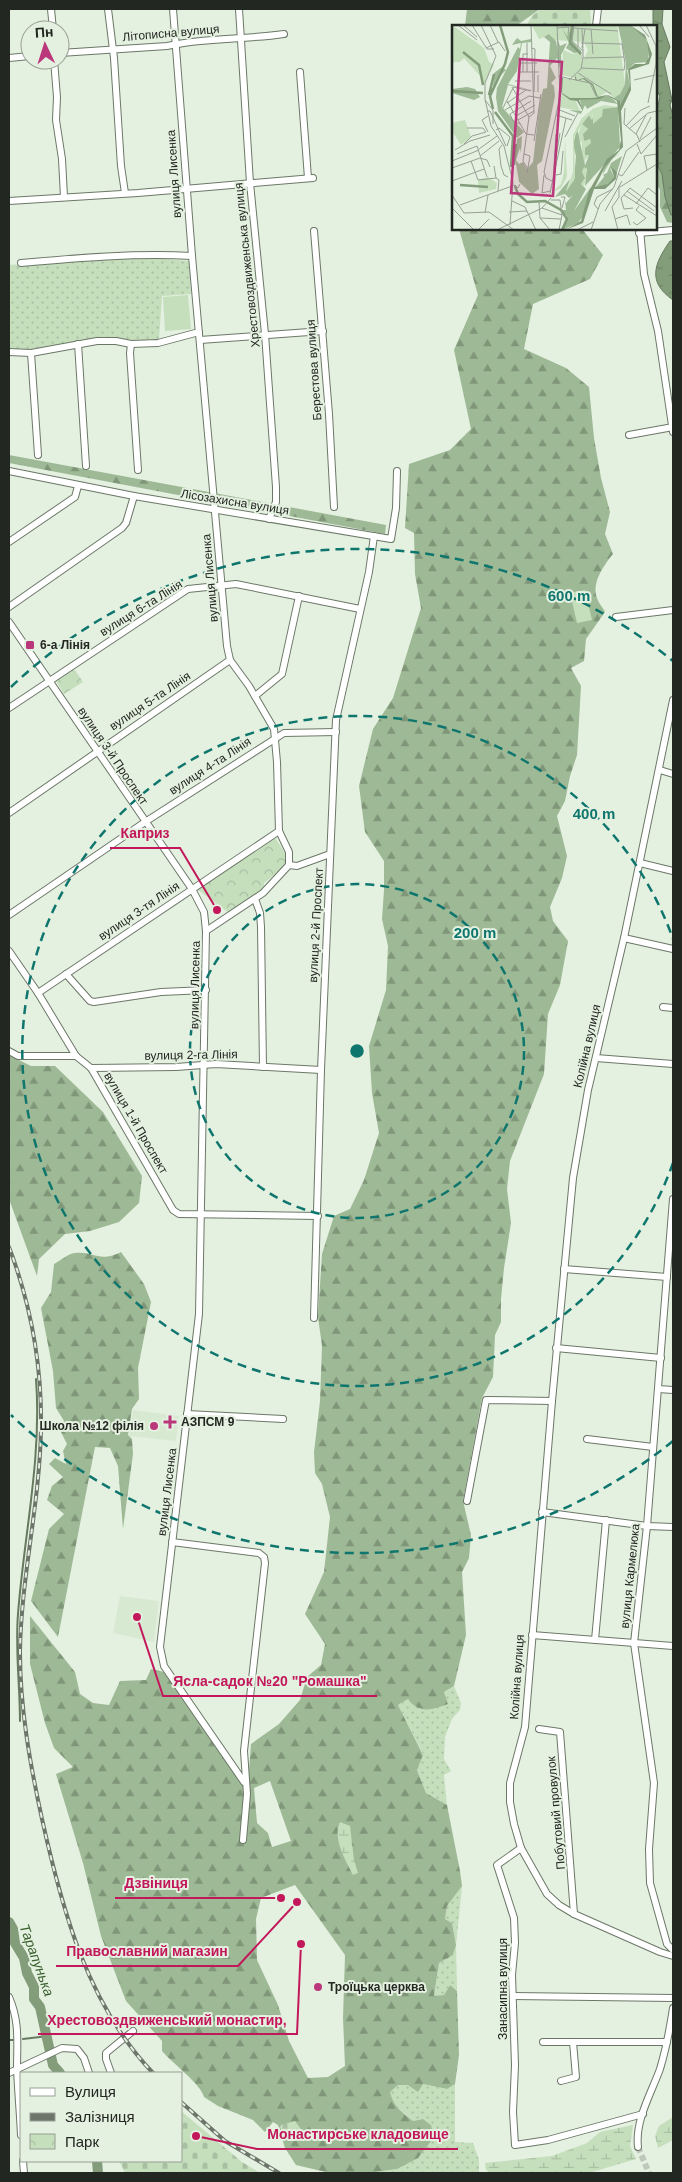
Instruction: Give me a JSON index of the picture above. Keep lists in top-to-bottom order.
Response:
{
  "streets": {
    "street": [
      "Літописна вулиця",
      "вулиця Лисенка",
      "Хрестовоздвиженська вулиця",
      "Берестова вулиця",
      "Лісозахисна вулиця",
      "вулиця 6-та Лінія",
      "вулиця 5-та Лінія",
      "вулиця 3-й Проспект",
      "вулиця 4-та Лінія",
      "вулиця 3-тя Лінія",
      "вулиця 2-й Проспект",
      "Колійна вулиця",
      "вулиця 2-га Лінія",
      "вулиця 1-й Проспект",
      "вулиця Кармелюка",
      "Побутовий провулок",
      "Занасипна вулиця"
    ]
  },
  "crossings": [
    ["Літописна вулиця", "вулиця Лисенка"],
    ["Літописна вулиця", "Хрестовоздвиженська вулиця"],
    ["вулиця Лисенка", "Лісозахисна вулиця"],
    ["вулиця Лисенка", "вулиця 6-та Лінія"],
    ["вулиця Лисенка", "вулиця 5-та Лінія"],
    ["вулиця Лисенка", "вулиця 3-й Проспект"],
    ["вулиця Лисенка", "вулиця 4-та Лінія"],
    ["вулиця Лисенка", "вулиця 3-тя Лінія"],
    ["вулиця Лисенка", "вулиця 2-га Лінія"],
    ["вулиця Лисенка", "вулиця 1-й Проспект"],
    ["Хрестовоздвиженська вулиця", "Лісозахисна вулиця"],
    ["Лісозахисна вулиця", "вулиця 2-й Проспект"],
    ["вулиця 6-та Лінія", "вулиця 3-й Проспект"],
    ["вулиця 6-та Лінія", "вулиця 2-й Проспект"],
    ["вулиця 5-та Лінія", "вулиця 3-й Проспект"],
    ["вулиця 3-й Проспект", "вулиця 4-та Лінія"],
    ["вулиця 3-й Проспект", "вулиця 3-тя Лінія"],
    ["вулиця 4-та Лінія", "вулиця 2-й Проспект"],
    ["вулиця 3-тя Лінія", "вулиця 1-й Проспект"],
    ["вулиця 2-й Проспект", "вулиця 2-га Лінія"],
    ["Колійна вулиця", "Побутовий провулок"],
    ["Колійна вулиця", "Занасипна вулиця"],
    ["вулиця 2-га Лінія", "вулиця 1-й Проспект"]
  ],
  "water": ["Тарапунька"],
  "places": {
    "transit": ["6-а Лінія"],
    "other": [
      "Каприз",
      "Школа №12 філія",
      "Ясла-садок №20 \"Ромашка\"",
      "Дзвіниця",
      "Православний магазин",
      "Хрестовоздвиженський монастир,",
      "Троїцька церква",
      "Монастирське кладовище"
    ],
    "health": ["АЗПСМ 9"]
  },
  "legend": ["Вулиця", "Залізниця", "Парк"],
  "north": "top",
  "rings": ["600 m", "400 m", "200 m"]
}
